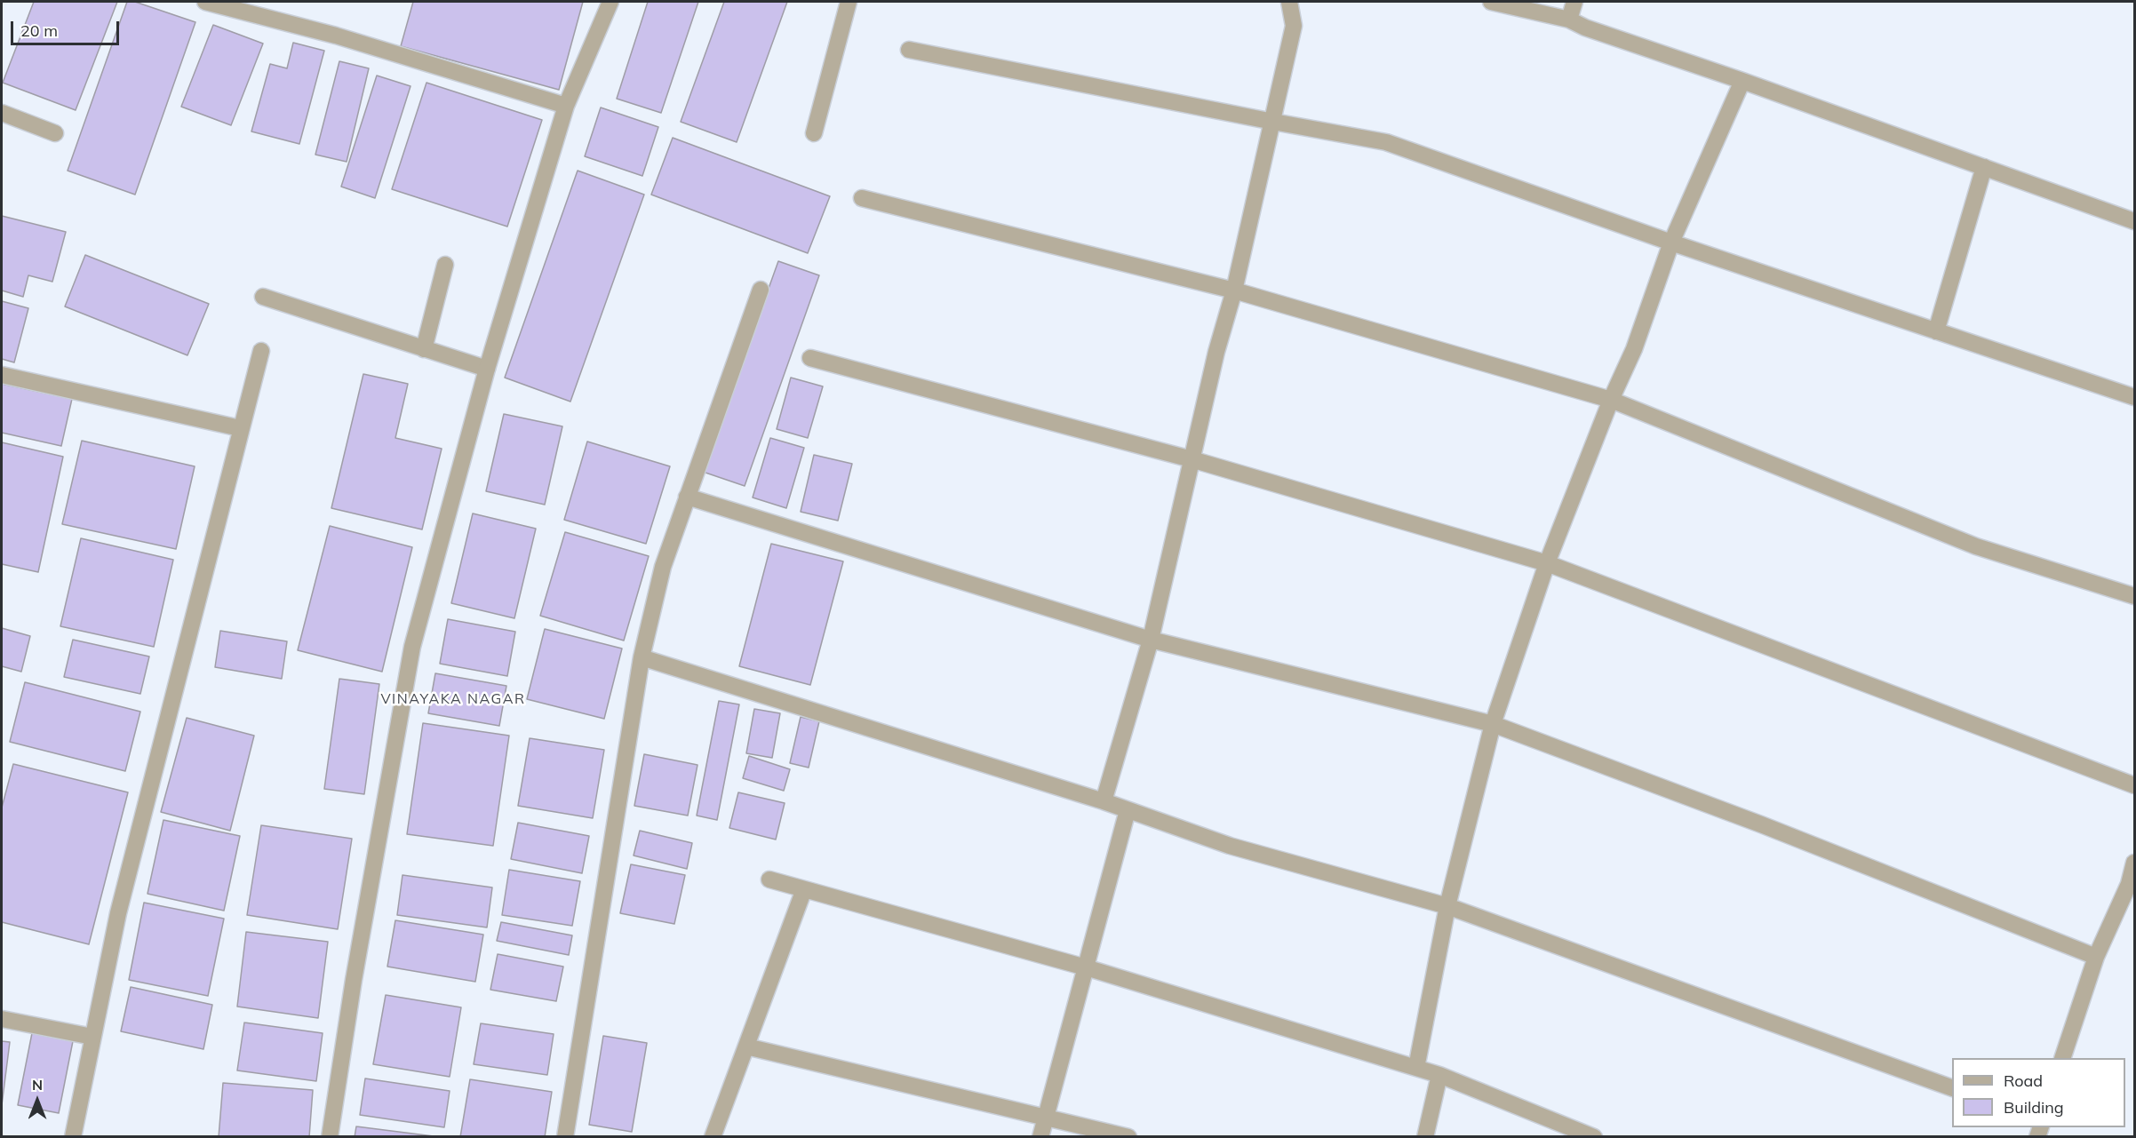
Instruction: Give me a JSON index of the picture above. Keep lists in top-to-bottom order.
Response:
{
  "districts": ["VINAYAKA NAGAR"],
  "legend": ["Road", "Building"],
  "scale_bar": "20 m",
  "north": "top"
}
